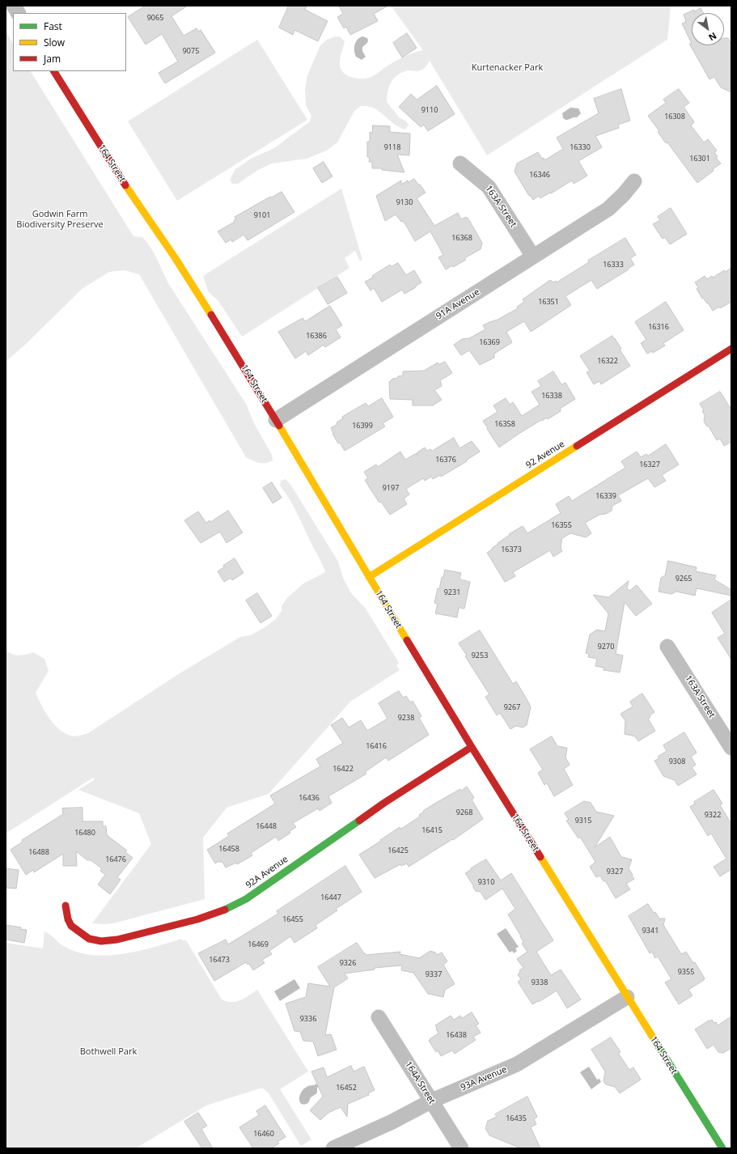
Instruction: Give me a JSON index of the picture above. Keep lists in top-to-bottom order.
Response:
{
  "streets": {
    "street": [
      "164 Street",
      "163A Street",
      "91A Avenue",
      "92 Avenue",
      "92A Avenue",
      "93A Avenue",
      "164A Street"
    ]
  },
  "crossings": [
    ["164 Street", "91A Avenue"],
    ["164 Street", "92 Avenue"],
    ["164 Street", "92A Avenue"],
    ["164 Street", "93A Avenue"],
    ["163A Street", "91A Avenue"],
    ["93A Avenue", "164A Street"]
  ],
  "parks": ["Kurtenacker Park", "Godwin Farm Biodiversity Preserve", "Bothwell Park"],
  "house_numbers": [
    "9065",
    "9075",
    "9110",
    "16308",
    "9118",
    "16330",
    "16301",
    "16346",
    "9130",
    "9101",
    "16368",
    "16333",
    "16351",
    "16316",
    "16386",
    "16369",
    "16322",
    "16338",
    "16358",
    "16399",
    "16376",
    "16327",
    "9197",
    "16339",
    "16355",
    "16373",
    "9265",
    "9231",
    "9270",
    "9253",
    "9267",
    "9238",
    "16416",
    "9308",
    "16422",
    "16436",
    "9268",
    "9322",
    "9315",
    "16448",
    "16415",
    "16480",
    "16458",
    "16425",
    "16488",
    "16476",
    "9327",
    "9310",
    "16447",
    "16455",
    "9341",
    "16469",
    "16473",
    "9326",
    "9355",
    "9337",
    "9338",
    "9336",
    "16438",
    "16452",
    "16435",
    "16460"
  ],
  "legend": ["Fast", "Slow", "Jam"],
  "north": "bottom right"
}
